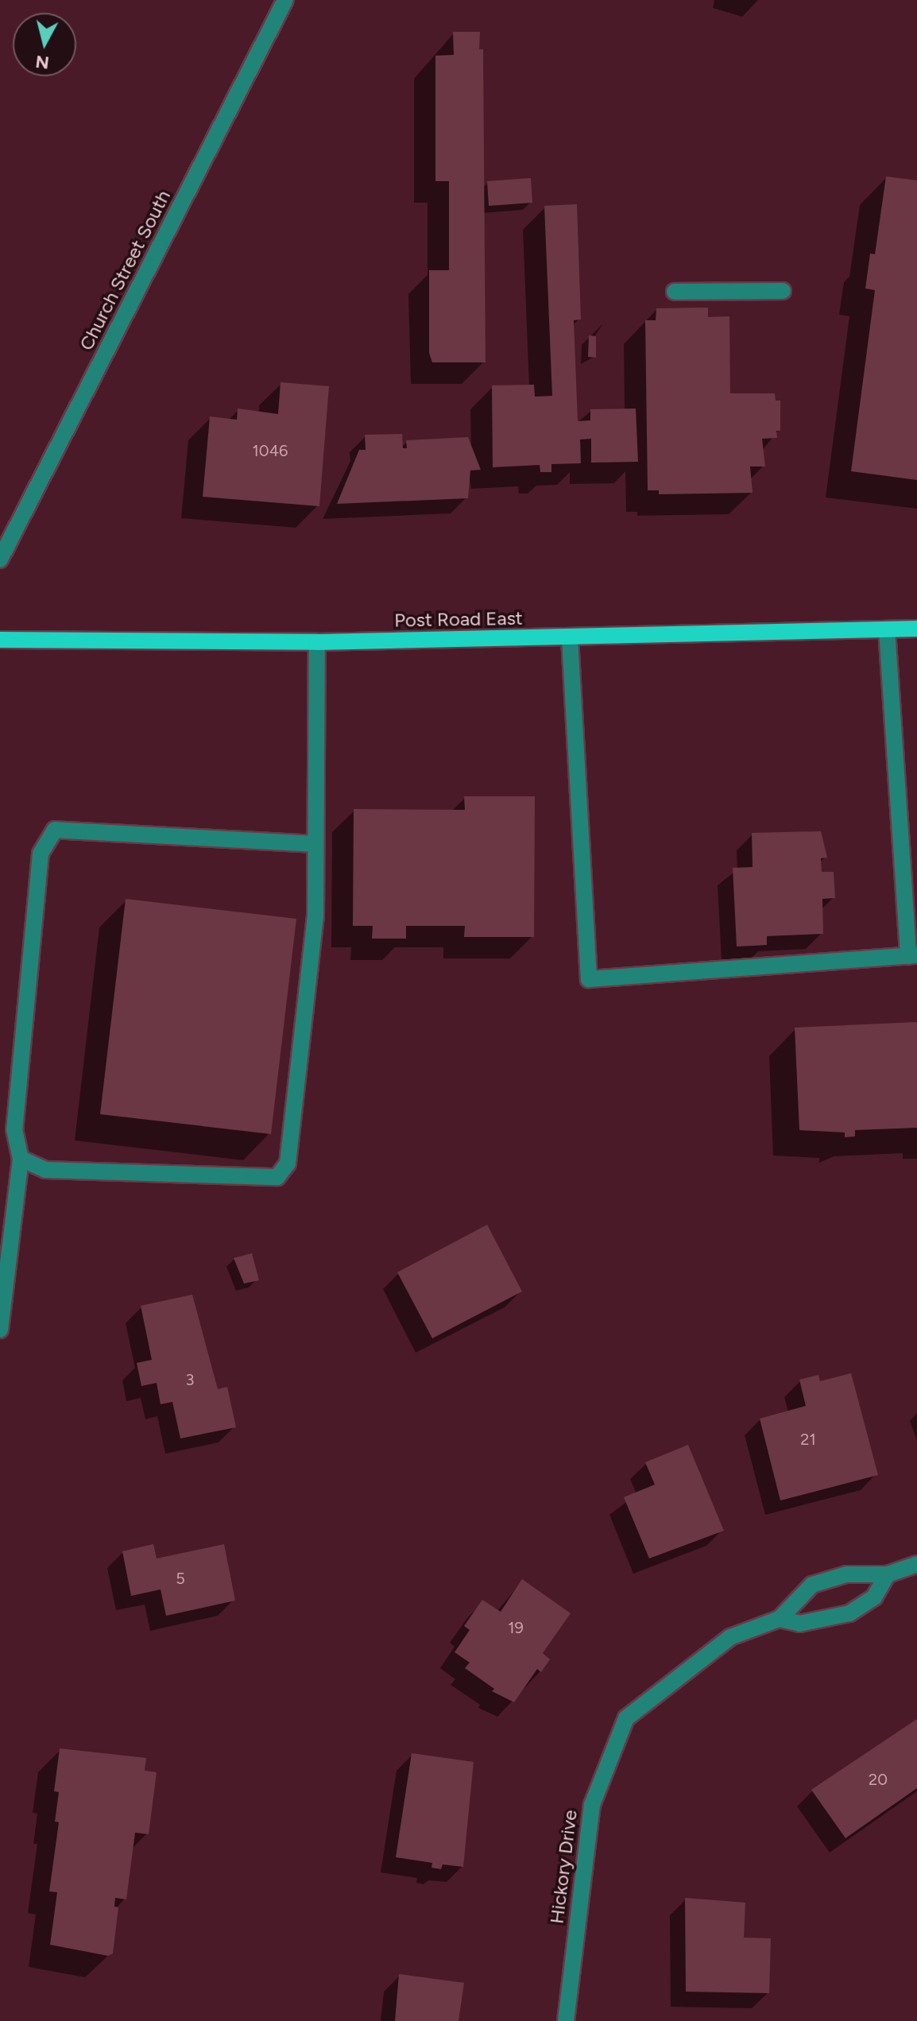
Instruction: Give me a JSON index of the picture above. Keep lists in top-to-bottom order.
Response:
{
  "streets": {
    "main road": ["Post Road East"],
    "street": ["Church Street South", "Hickory Drive"]
  },
  "house_numbers": [
    "1046",
    "3",
    "21",
    "5",
    "19",
    "20"
  ],
  "north": "bottom"
}
